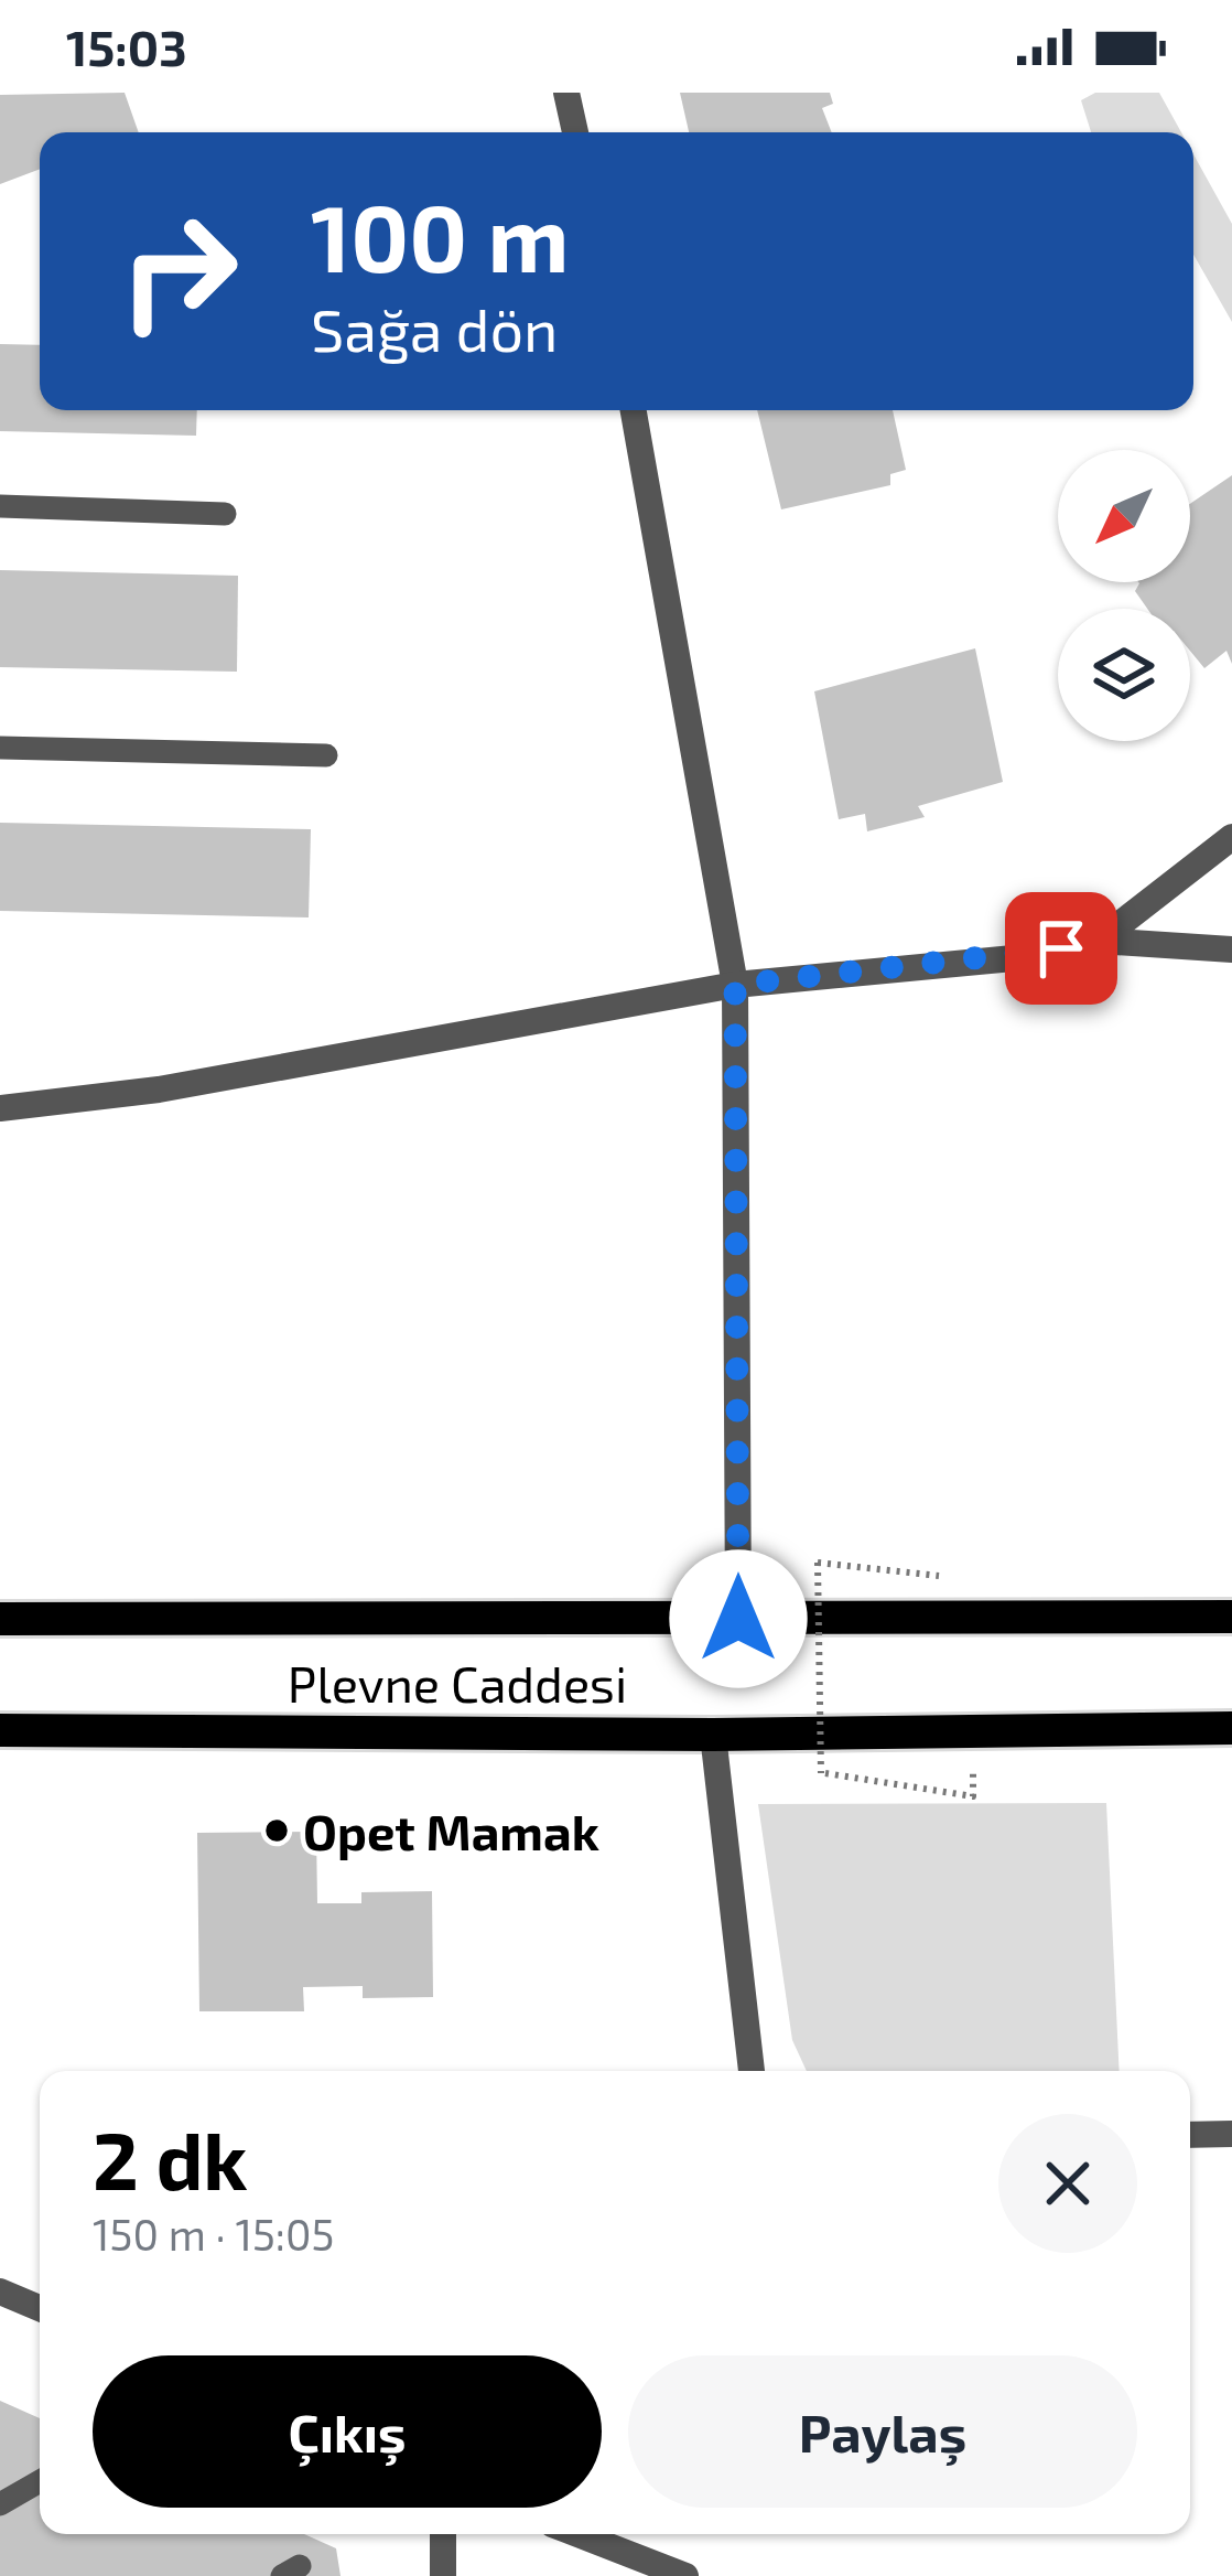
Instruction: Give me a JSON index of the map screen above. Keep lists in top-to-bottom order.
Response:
{
  "streets": {
    "main road": ["Plevne Caddesi"]
  },
  "places": ["Opet Mamak"],
  "north": "bottom left",
  "page": {
    "status": "15:03",
    "turn": ["100 m", "Sağa dön"],
    "heading": ["2 dk", "150 m · 15:05"],
    "buttons": ["Çıkış", "Paylaş"]
  }
}
